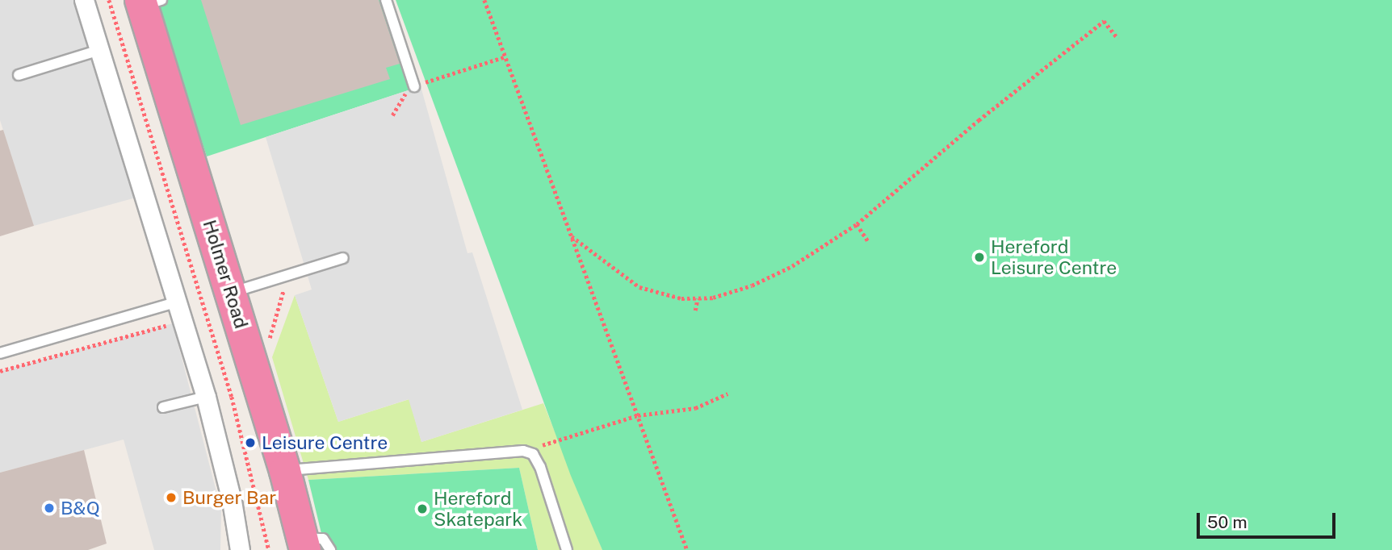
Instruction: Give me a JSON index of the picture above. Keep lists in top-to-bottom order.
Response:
{
  "streets": {
    "highway": ["Holmer Road"]
  },
  "places": [
    "Hereford Leisure Centre",
    "Leisure Centre",
    "Burger Bar",
    "B&Q",
    "Hereford Skatepark"
  ],
  "scale_bar": "50 m"
}
